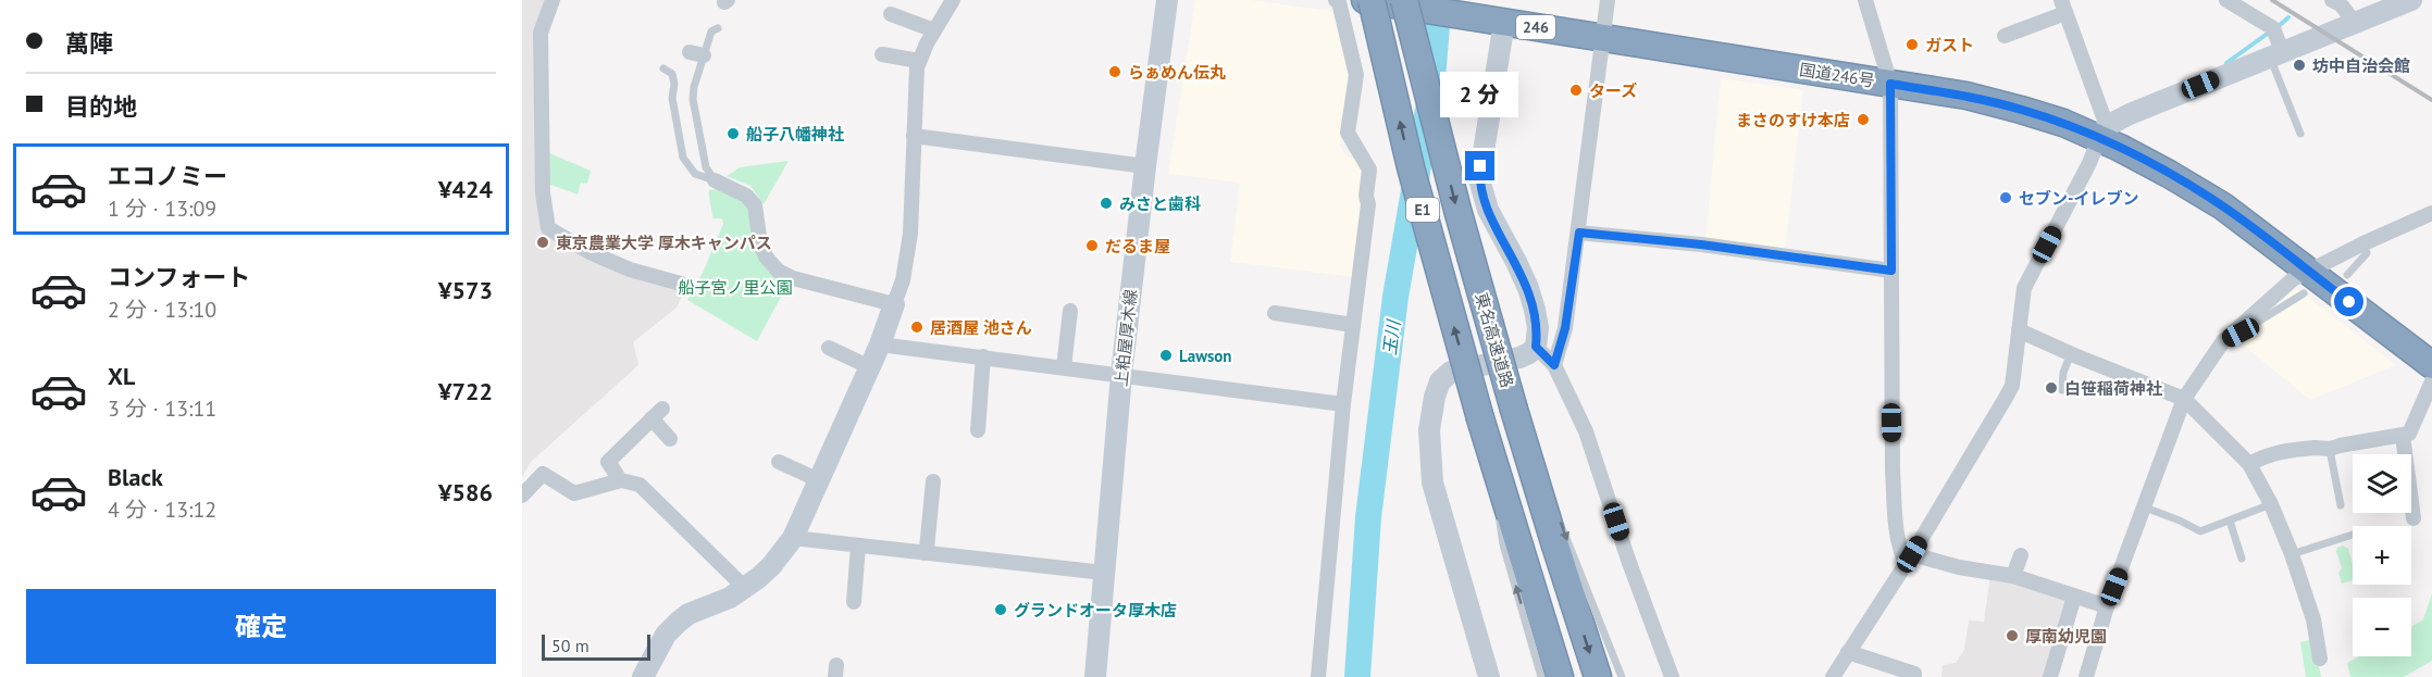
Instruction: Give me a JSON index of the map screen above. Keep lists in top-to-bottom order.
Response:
{
  "streets": {
    "highway": [
      "246",
      "国道246号",
      "E1",
      "東名高速道路"
    ],
    "street": ["上粕屋厚木線"]
  },
  "crossings": [
    ["国道246号", "E1"],
    ["国道246号", "東名高速道路"],
    ["E1", "東名高速道路"]
  ],
  "water": ["玉川"],
  "parks": ["船子宮ノ里公園"],
  "places": [
    "ガスト",
    "坊中自治会館",
    "らぁめん伝丸",
    "ターズ",
    "まさのすけ本店",
    "船子八幡神社",
    "セブン-イレブン",
    "みさと歯科",
    "東京農業大学 厚木キャンパス",
    "だるま屋",
    "居酒屋 池さん",
    "Lawson",
    "白笹稲荷神社",
    "グランドオータ厚木店",
    "厚南幼児園"
  ],
  "scale_bar": "50 m",
  "page": {
    "banner": ["萬陣", "目的地"],
    "bubble": "2 分",
    "list": [
      {
        "name": "エコノミー",
        "note": "1 分 · 13:09",
        "value": "¥424"
      },
      {
        "name": "コンフォート",
        "note": "2 分 · 13:10",
        "value": "¥573"
      },
      {
        "name": "XL",
        "note": "3 分 · 13:11",
        "value": "¥722"
      },
      {
        "name": "Black",
        "note": "4 分 · 13:12",
        "value": "¥586"
      }
    ],
    "map_buttons": ["+", "−"],
    "buttons": "確定",
    "scale": "50 m"
  }
}
